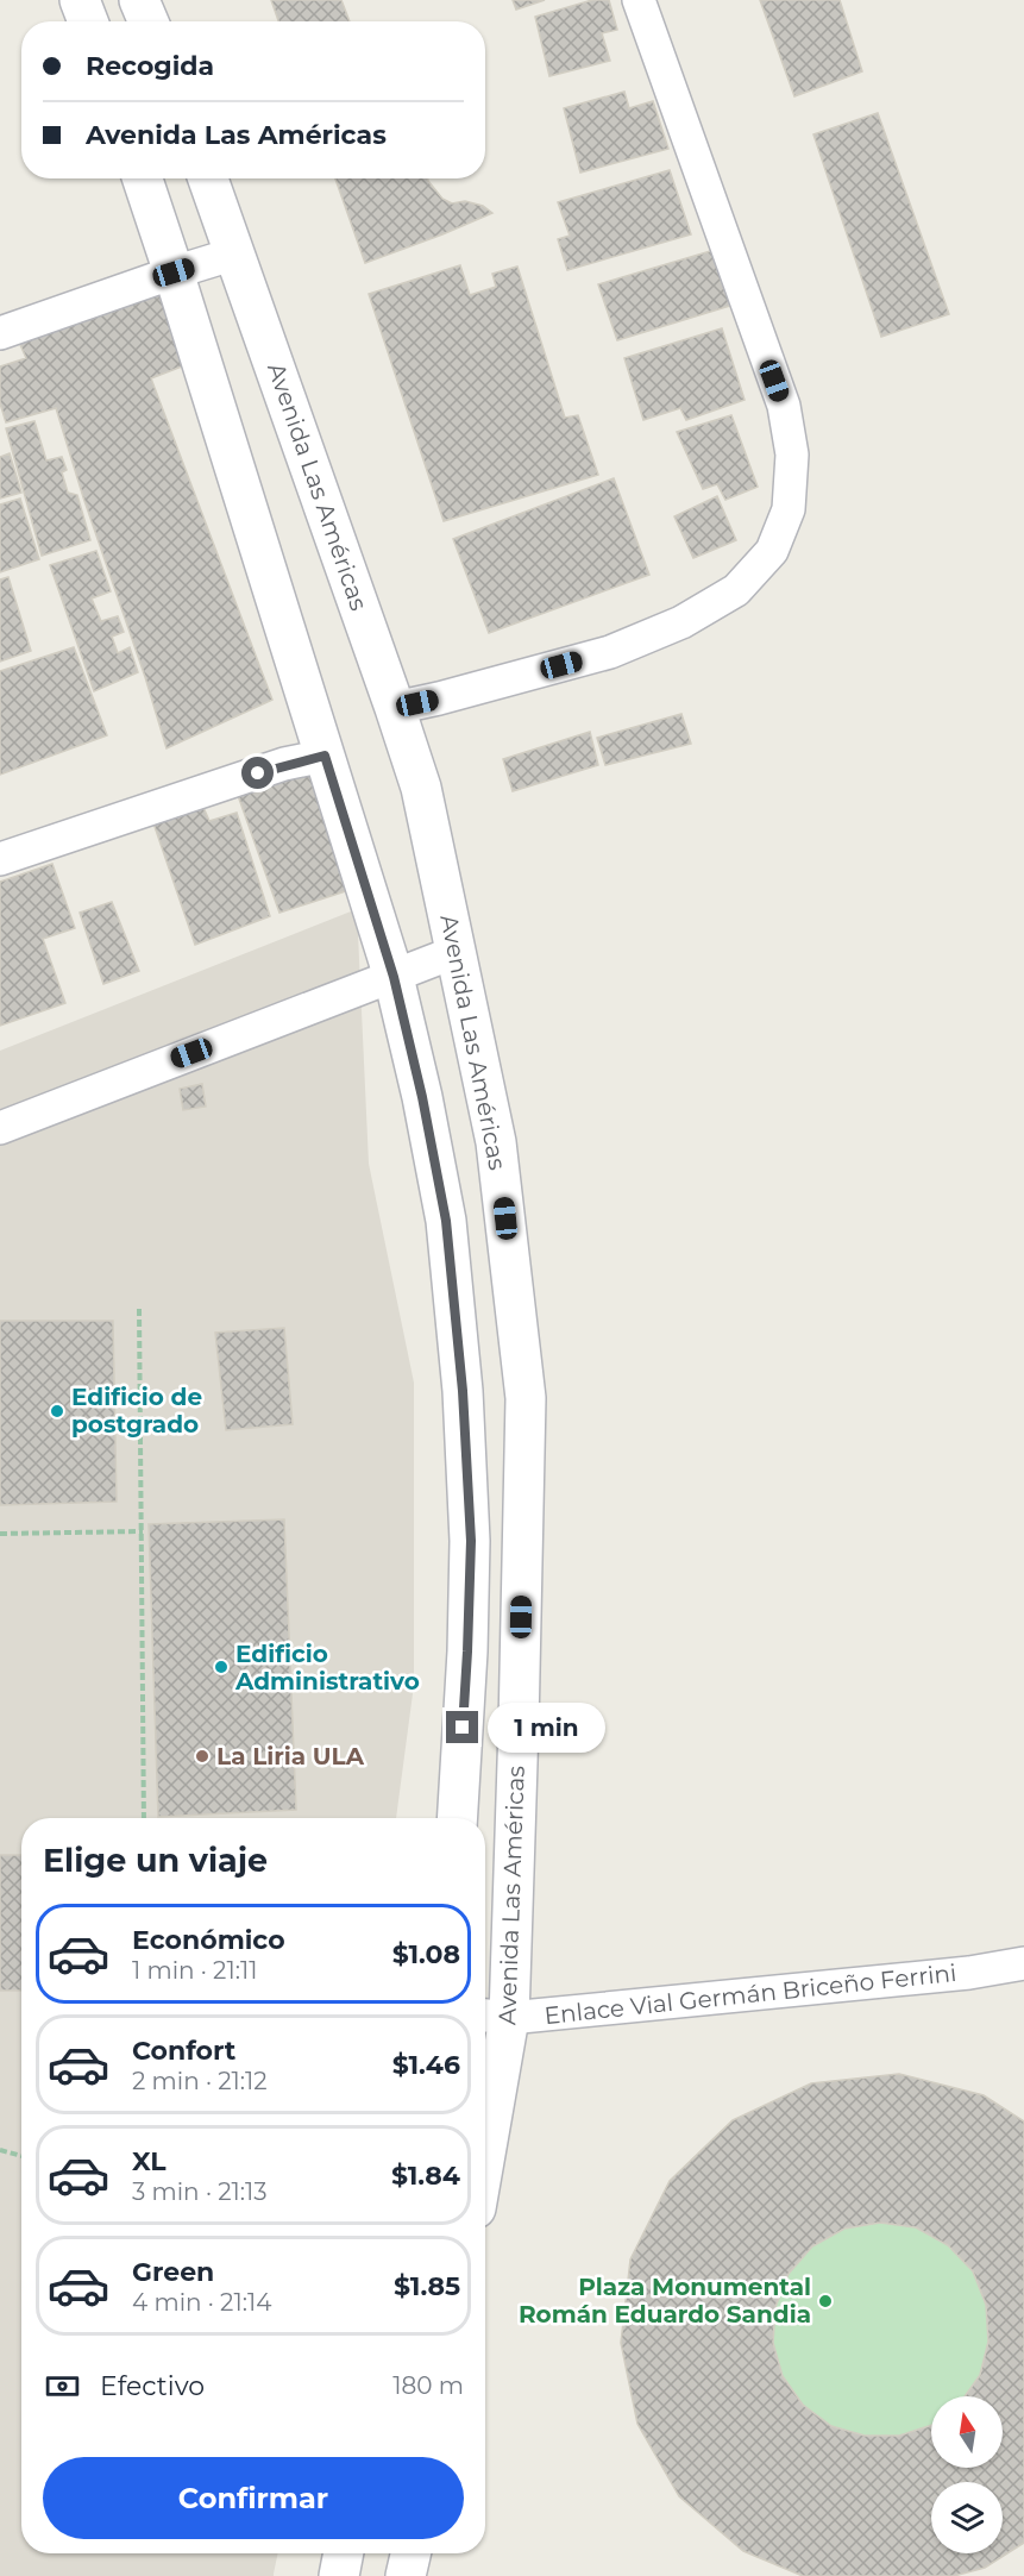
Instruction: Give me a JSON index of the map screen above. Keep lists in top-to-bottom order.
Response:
{
  "streets": {
    "street": ["Avenida Las Américas", "Enlace Vial Germán Briceño Ferrini"]
  },
  "crossings": [
    ["Avenida Las Américas", "Enlace Vial Germán Briceño Ferrini"]
  ],
  "places": [
    "Edificio de postgrado",
    "Edificio Administrativo",
    "La Liria ULA",
    "Plaza Monumental Román Eduardo Sandia"
  ],
  "north": "top",
  "page": {
    "banner": ["Recogida", "Avenida Las Américas"],
    "bubble": "1 min",
    "heading": "Elige un viaje",
    "list": [
      {
        "name": "Económico",
        "note": "1 min · 21:11",
        "value": "$1.08"
      },
      {
        "name": "Confort",
        "note": "2 min · 21:12",
        "value": "$1.46"
      },
      {
        "name": "XL",
        "note": "3 min · 21:13",
        "value": "$1.84"
      },
      {
        "name": "Green",
        "note": "4 min · 21:14",
        "value": "$1.85"
      }
    ],
    "pay": ["Efectivo", "180 m"],
    "buttons": "Confirmar"
  }
}
